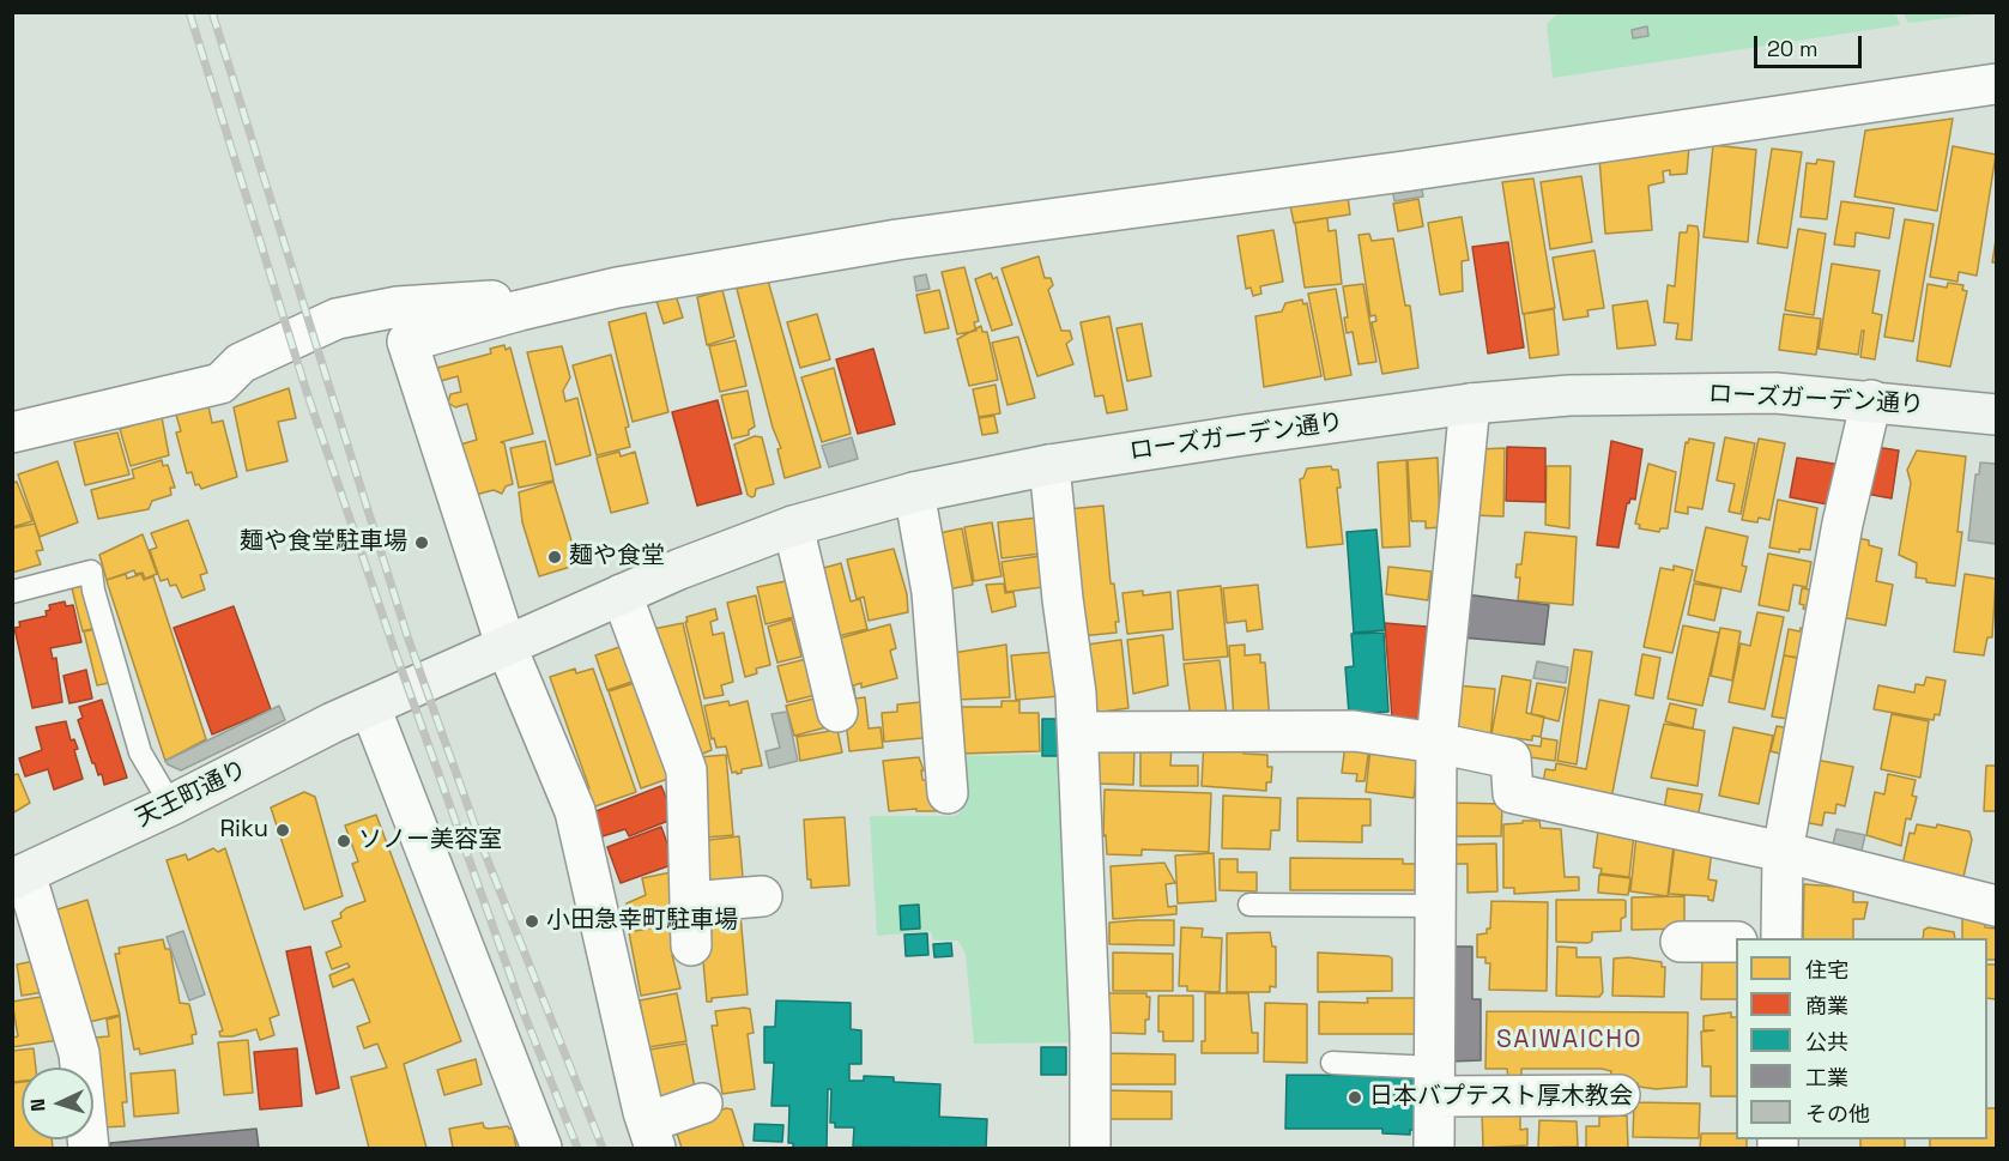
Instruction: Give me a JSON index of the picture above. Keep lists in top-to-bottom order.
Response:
{
  "streets": {
    "main road": ["ローズガーデン通り", "天王町通り"]
  },
  "crossings": [
    ["ローズガーデン通り", "天王町通り"]
  ],
  "districts": ["SAIWAICHO"],
  "places": [
    "麺や食堂駐車場",
    "麺や食堂",
    "Riku",
    "ソノー美容室",
    "小田急幸町駐車場",
    "日本バプテスト厚木教会"
  ],
  "legend": [
    "住宅",
    "商業",
    "公共",
    "工業",
    "その他"
  ],
  "scale_bar": "20 m",
  "north": "left"
}
